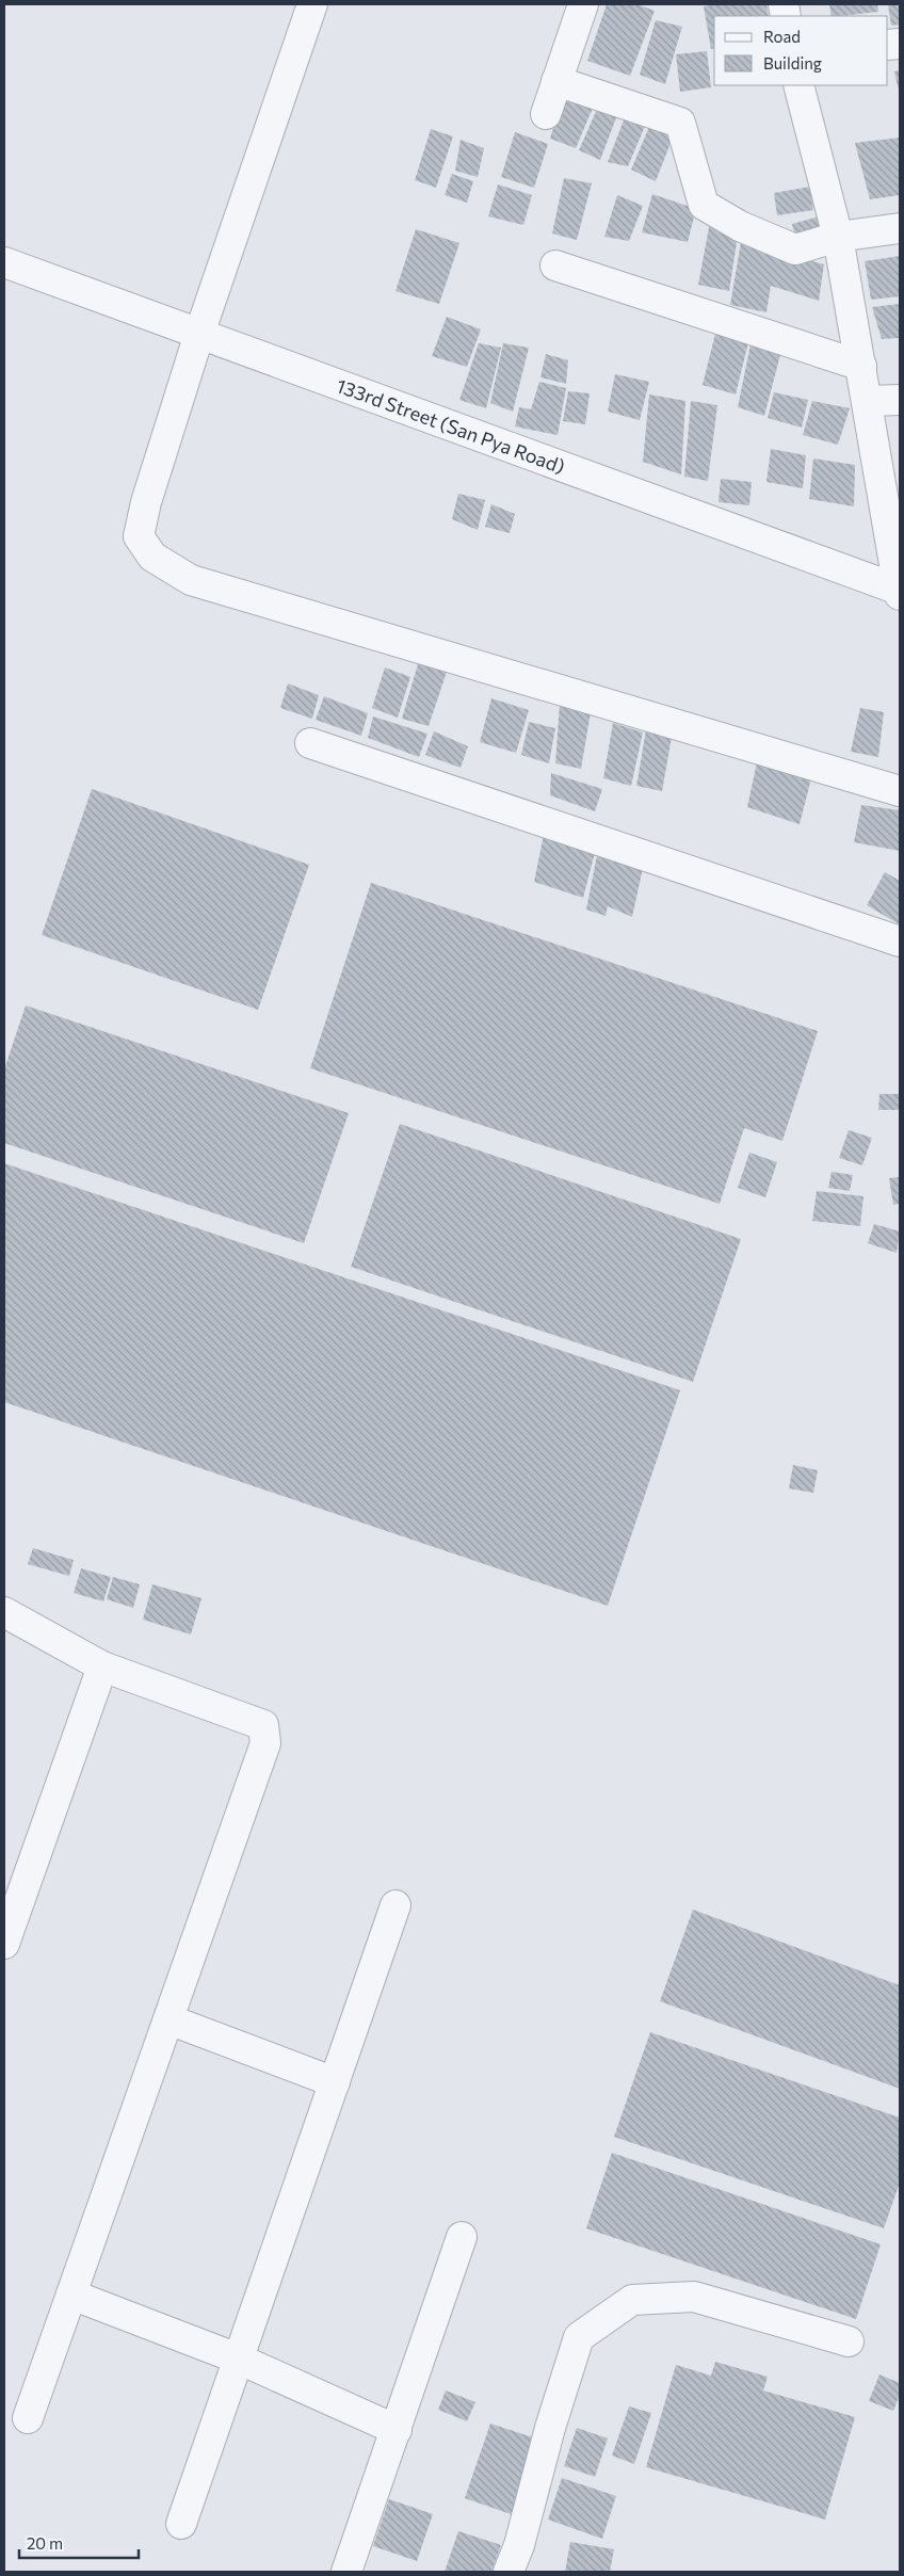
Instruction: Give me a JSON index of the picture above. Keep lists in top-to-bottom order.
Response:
{
  "streets": {
    "street": ["133rd Street (San Pya Road)"]
  },
  "legend": ["Road", "Building"],
  "scale_bar": "20 m"
}
